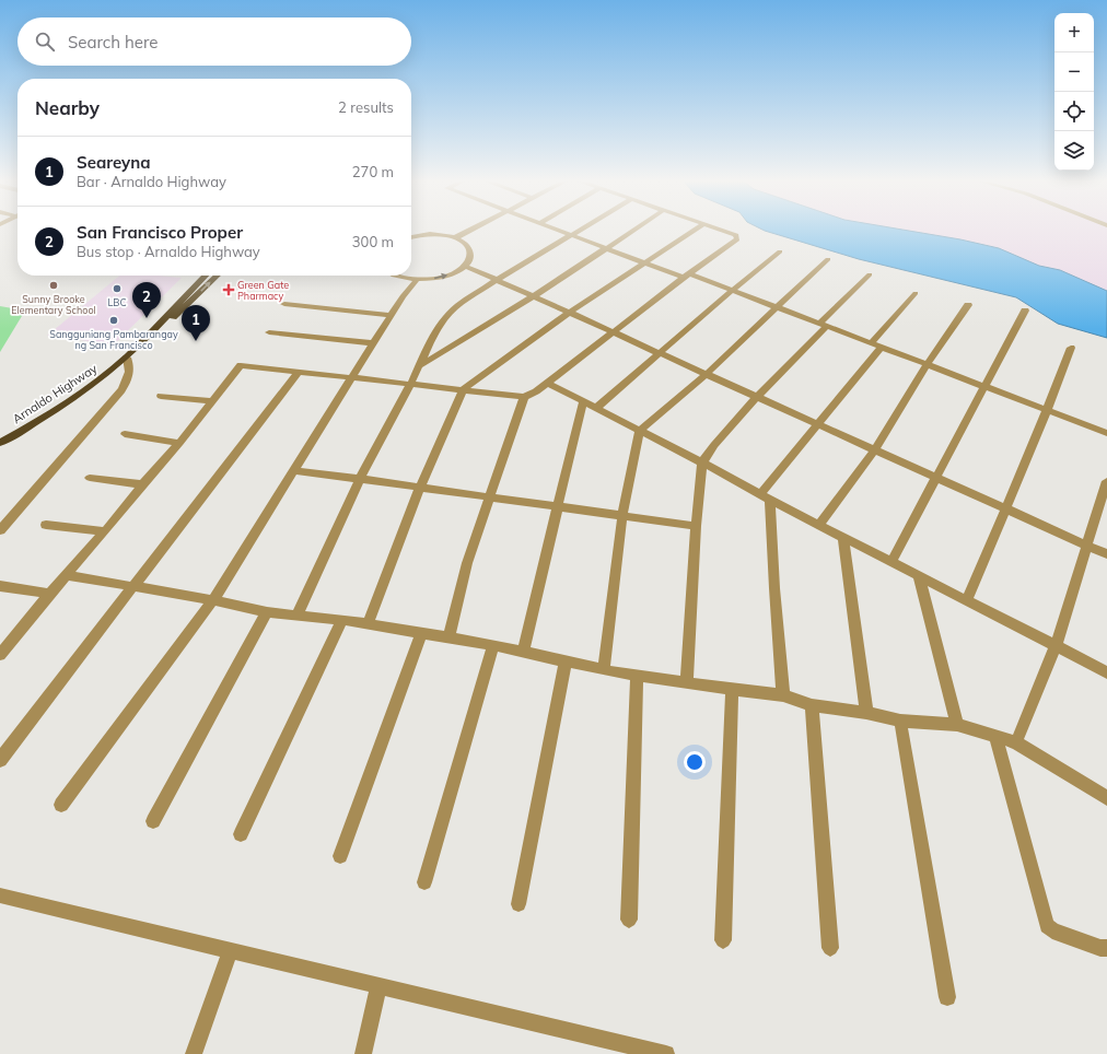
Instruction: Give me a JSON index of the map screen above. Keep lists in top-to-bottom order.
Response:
{
  "streets": {
    "main road": ["Arnaldo Highway"]
  },
  "places": {
    "other": ["Sunny Brooke Elementary School", "LBC", "Sangguniang Pambarangay ng San Francisco"],
    "health": ["Green Gate Pharmacy"]
  },
  "page": {
    "map_buttons": ["+", "−"],
    "search": "Search here",
    "heading": ["Nearby", "2 results"],
    "list": [
      {
        "mark": "1",
        "name": "Seareyna",
        "note": "Bar · Arnaldo Highway",
        "value": "270 m"
      },
      {
        "mark": "2",
        "name": "San Francisco Proper",
        "note": "Bus stop · Arnaldo Highway",
        "value": "300 m"
      }
    ],
    "pins": ["2", "1"]
  }
}
